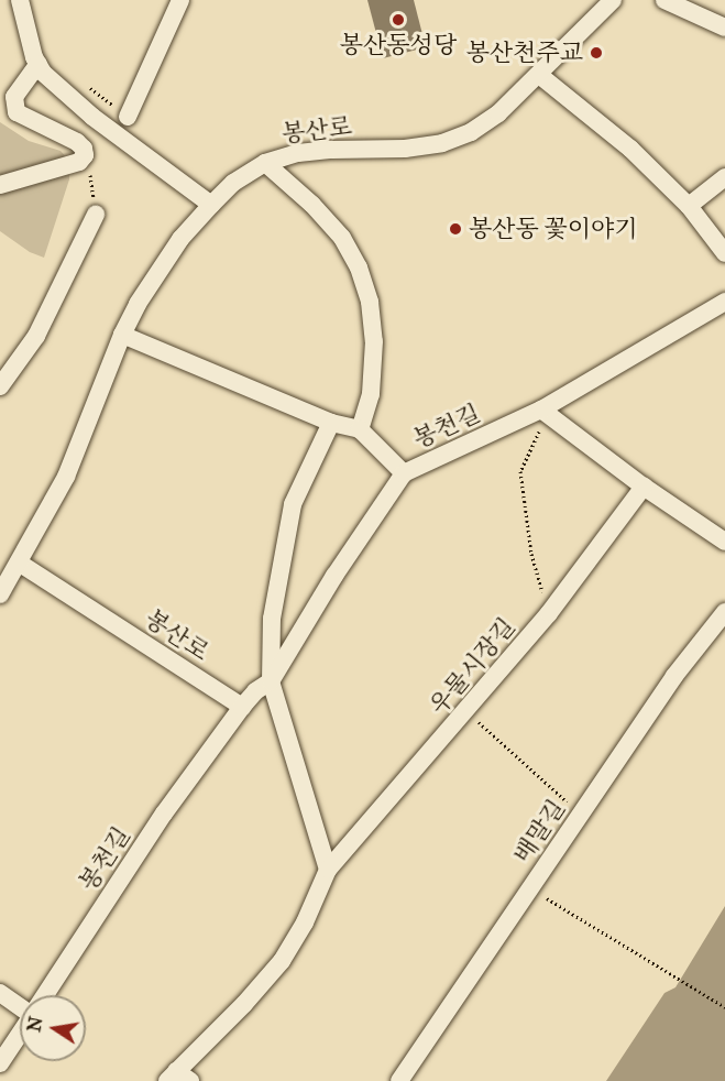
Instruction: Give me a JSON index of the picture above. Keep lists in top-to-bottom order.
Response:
{
  "streets": {
    "street": [
      "봉산로",
      "봉천길",
      "우물시장길",
      "배말길"
    ]
  },
  "crossings": [
    ["봉산로", "봉천길"]
  ],
  "places": ["봉산동성당", "봉산천주교", "봉산동 꽃이야기"],
  "north": "left"
}
